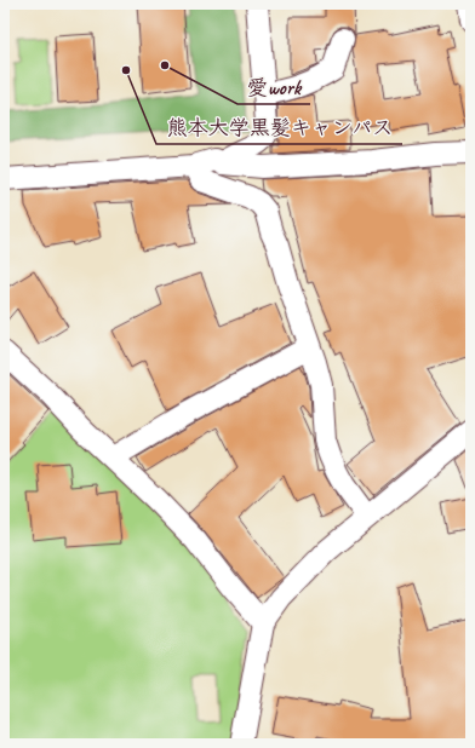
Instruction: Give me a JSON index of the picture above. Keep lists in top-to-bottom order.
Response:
{
  "places": ["愛work", "熊本大学黒髪キャンパス"]
}
